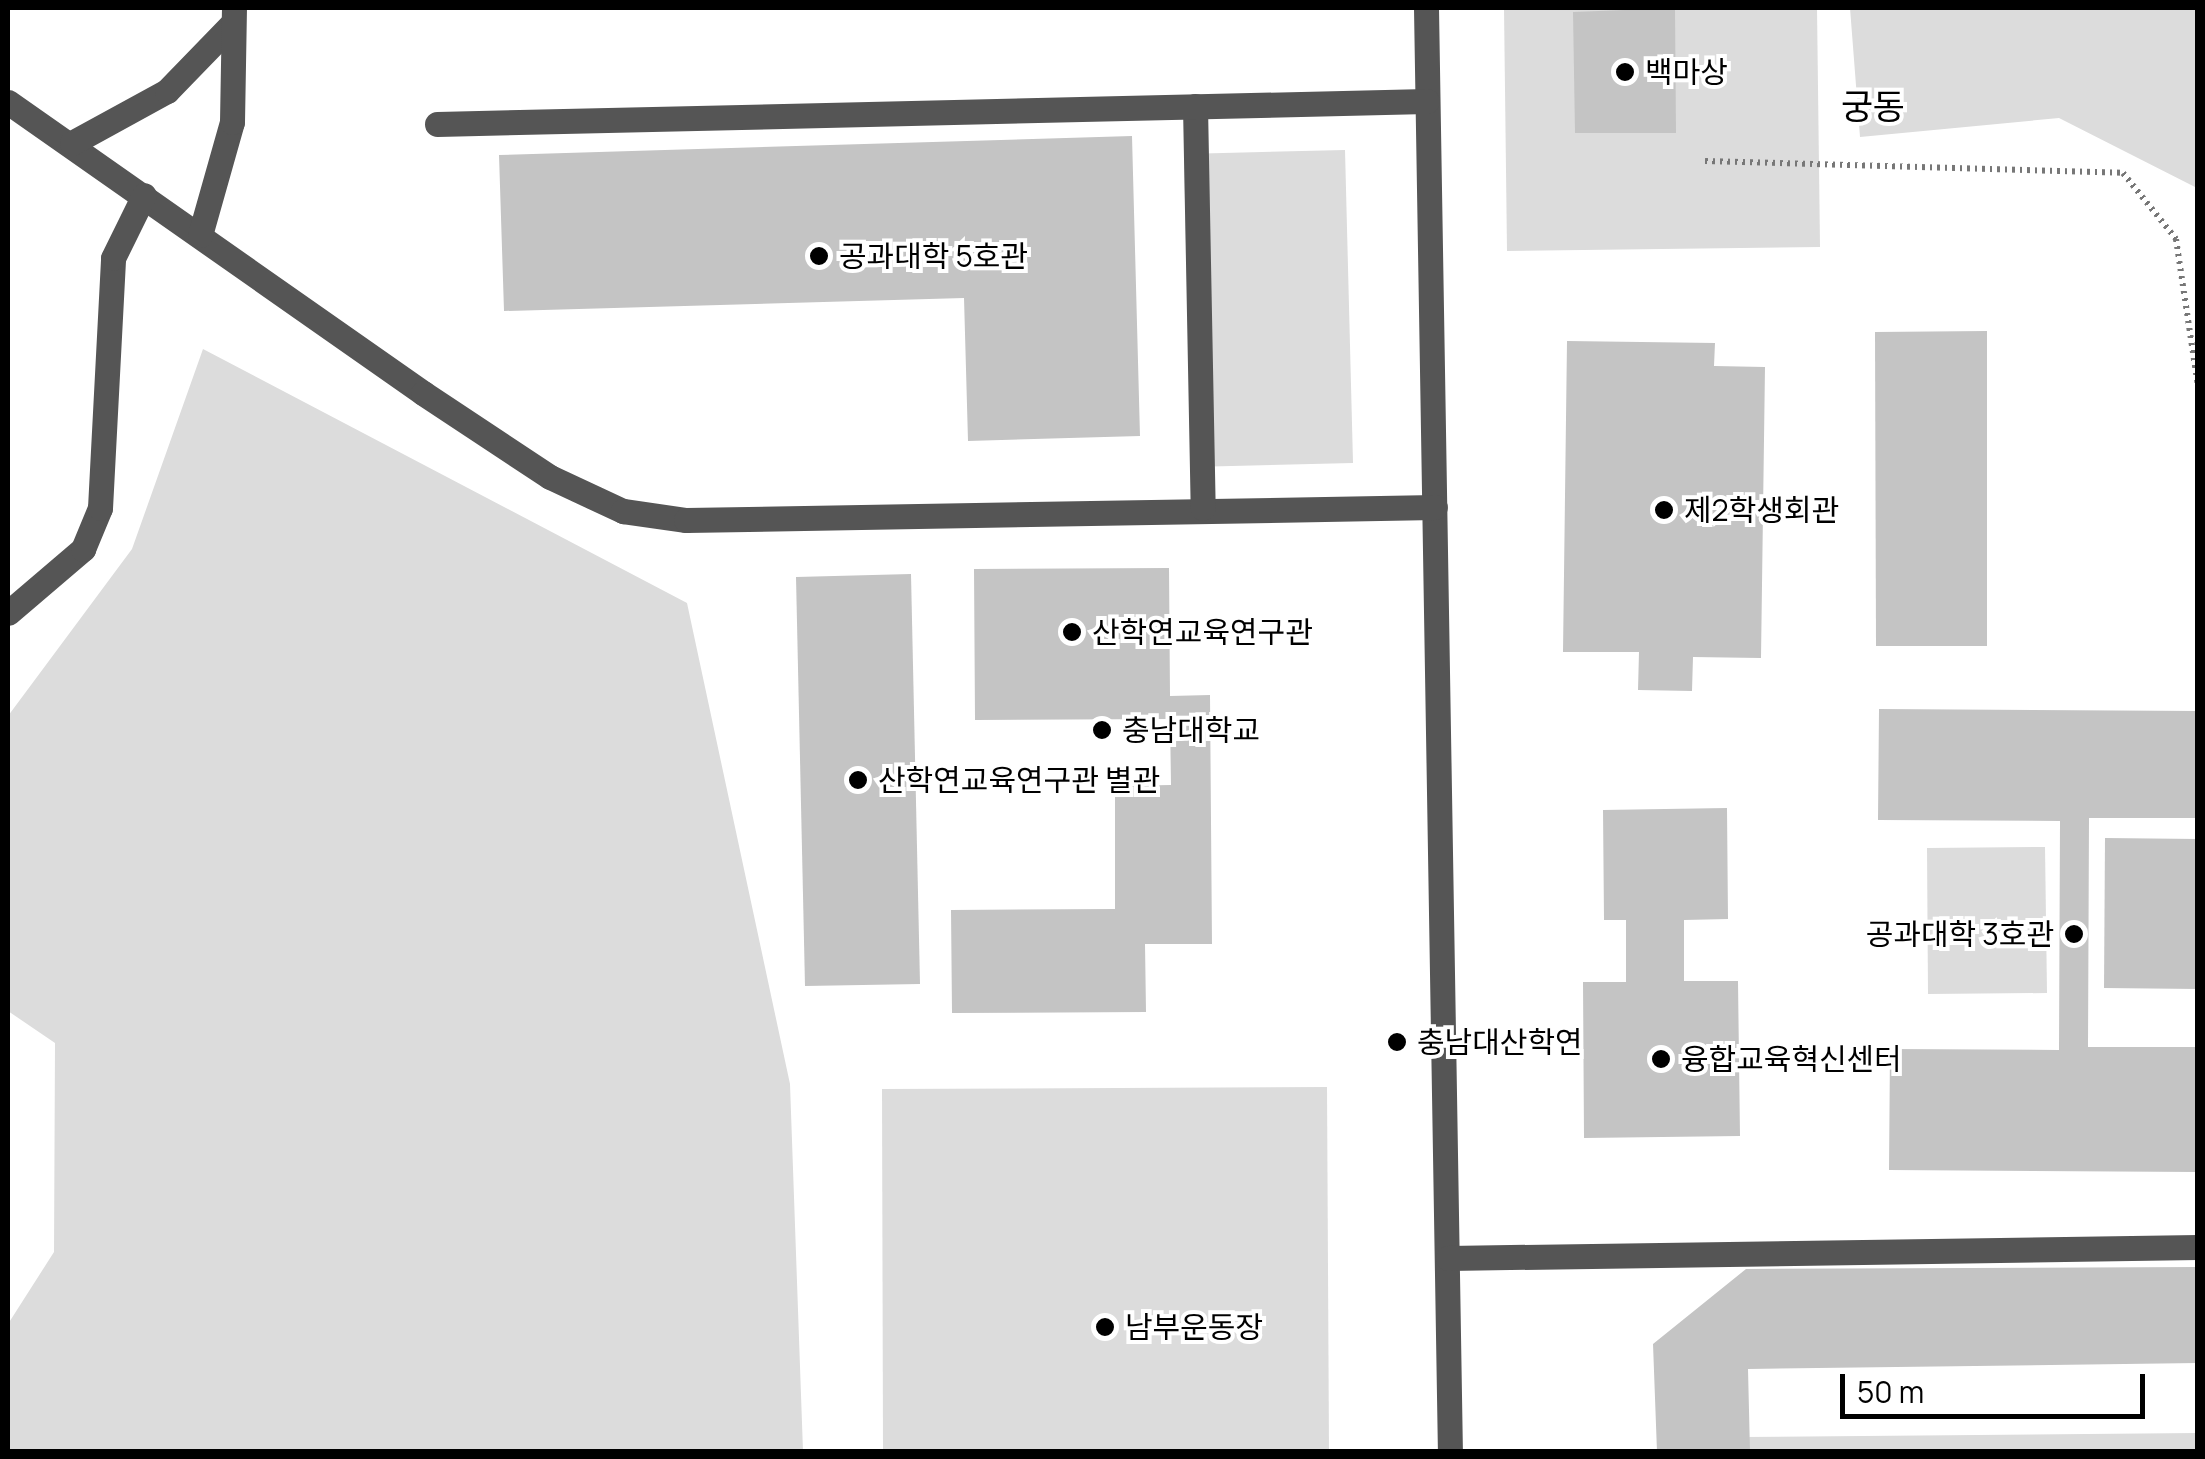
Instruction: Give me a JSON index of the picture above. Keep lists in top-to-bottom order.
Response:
{
  "districts": ["궁동"],
  "places": [
    "백마상",
    "공과대학 5호관",
    "제2학생회관",
    "산학연교육연구관",
    "충남대학교",
    "산학연교육연구관 별관",
    "공과대학 3호관",
    "충남대산학연",
    "융합교육혁신센터",
    "남부운동장"
  ],
  "scale_bar": "50 m"
}
